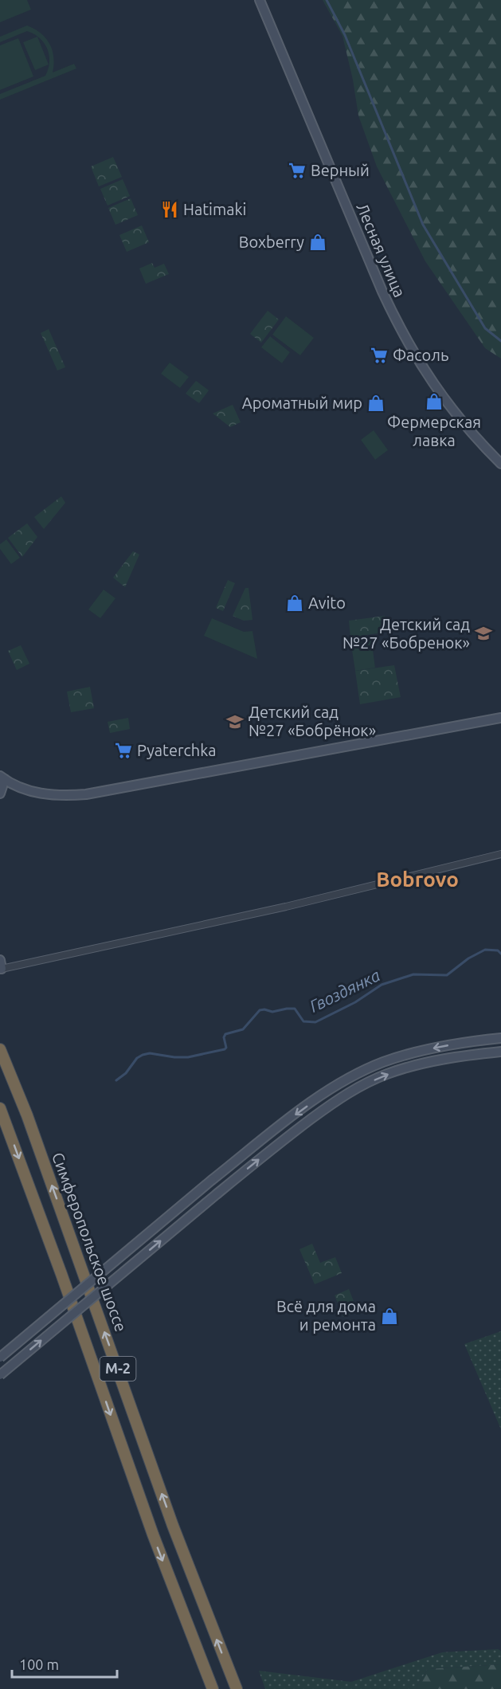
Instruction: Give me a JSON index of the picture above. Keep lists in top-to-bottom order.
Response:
{
  "streets": {
    "highway": ["Симферопольское шоссе", "М-2"],
    "street": ["Лесная улица"]
  },
  "districts": ["Bobrovo"],
  "water": ["Гвоздянка"],
  "places": {
    "supermarket": ["Верный", "Фасоль", "Pyaterchka"],
    "restaurant": ["Hatimaki"],
    "shop": [
      "Boxberry",
      "Фермерская лавка",
      "Ароматный мир",
      "Avito",
      "Всё для дома и ремонта"
    ],
    "school or university": ["Детский сад №27 «Бобренок»", "Детский сад №27 «Бобрёнок»"]
  },
  "scale_bar": "100 m"
}
